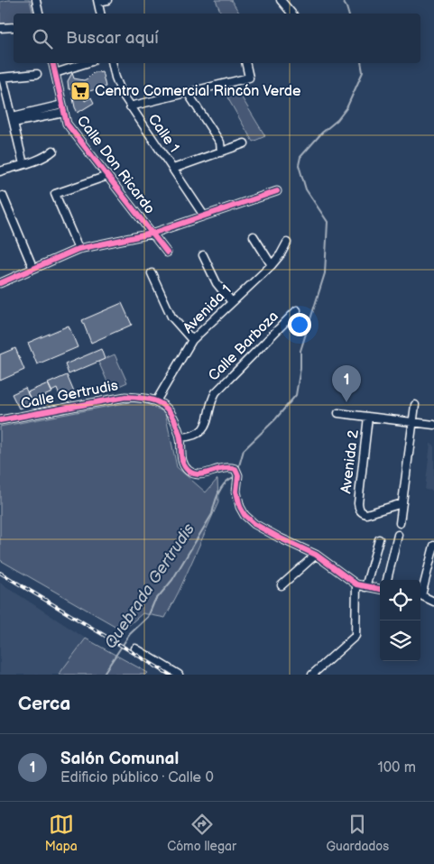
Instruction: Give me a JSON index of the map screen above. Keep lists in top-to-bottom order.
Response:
{
  "streets": {
    "street": [
      "Calle 1",
      "Calle Don Ricardo",
      "Avenida 1",
      "Calle Barboza",
      "Calle Gertrudis",
      "Avenida 2"
    ]
  },
  "crossings": [
    ["Avenida 1", "Calle Gertrudis"]
  ],
  "water": ["Quebrada Gertrudis"],
  "places": {
    "supermarket": ["Centro Comercial Rincón Verde"]
  },
  "page": {
    "search": "Buscar aquí",
    "pins": "1",
    "heading": "Cerca",
    "list": [
      {
        "mark": "1",
        "name": "Salón Comunal",
        "note": "Edificio público · Calle 0",
        "value": "100 m"
      }
    ],
    "nav": ["Mapa", "Cómo llegar", "Guardados"]
  }
}
